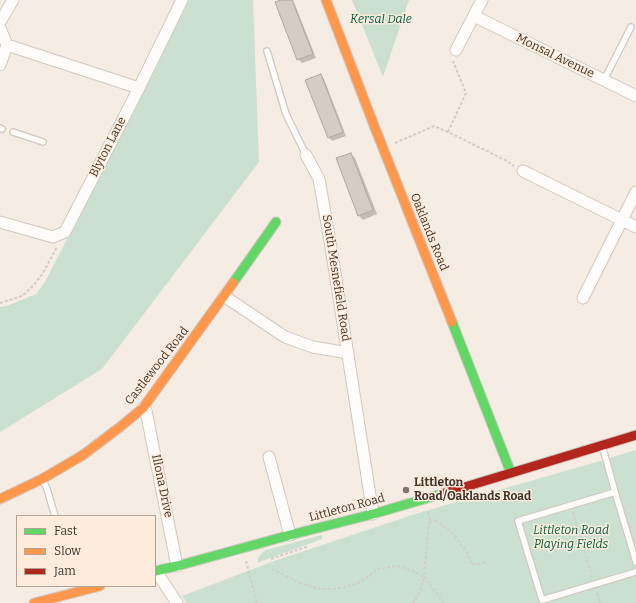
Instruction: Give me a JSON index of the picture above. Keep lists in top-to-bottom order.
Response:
{
  "streets": {
    "street": [
      "Monsal Avenue",
      "Blyton Lane",
      "Oaklands Road",
      "South Mesnefield Road",
      "Castlewood Road",
      "Illona Drive",
      "Littleton Road"
    ]
  },
  "crossings": [
    ["Oaklands Road", "Littleton Road"],
    ["South Mesnefield Road", "Littleton Road"],
    ["Castlewood Road", "Illona Drive"],
    ["Illona Drive", "Littleton Road"]
  ],
  "parks": ["Kersal Dale", "Littleton Road Playing Fields"],
  "places": ["Littleton Road/Oaklands Road"],
  "legend": ["Fast", "Slow", "Jam"]
}
